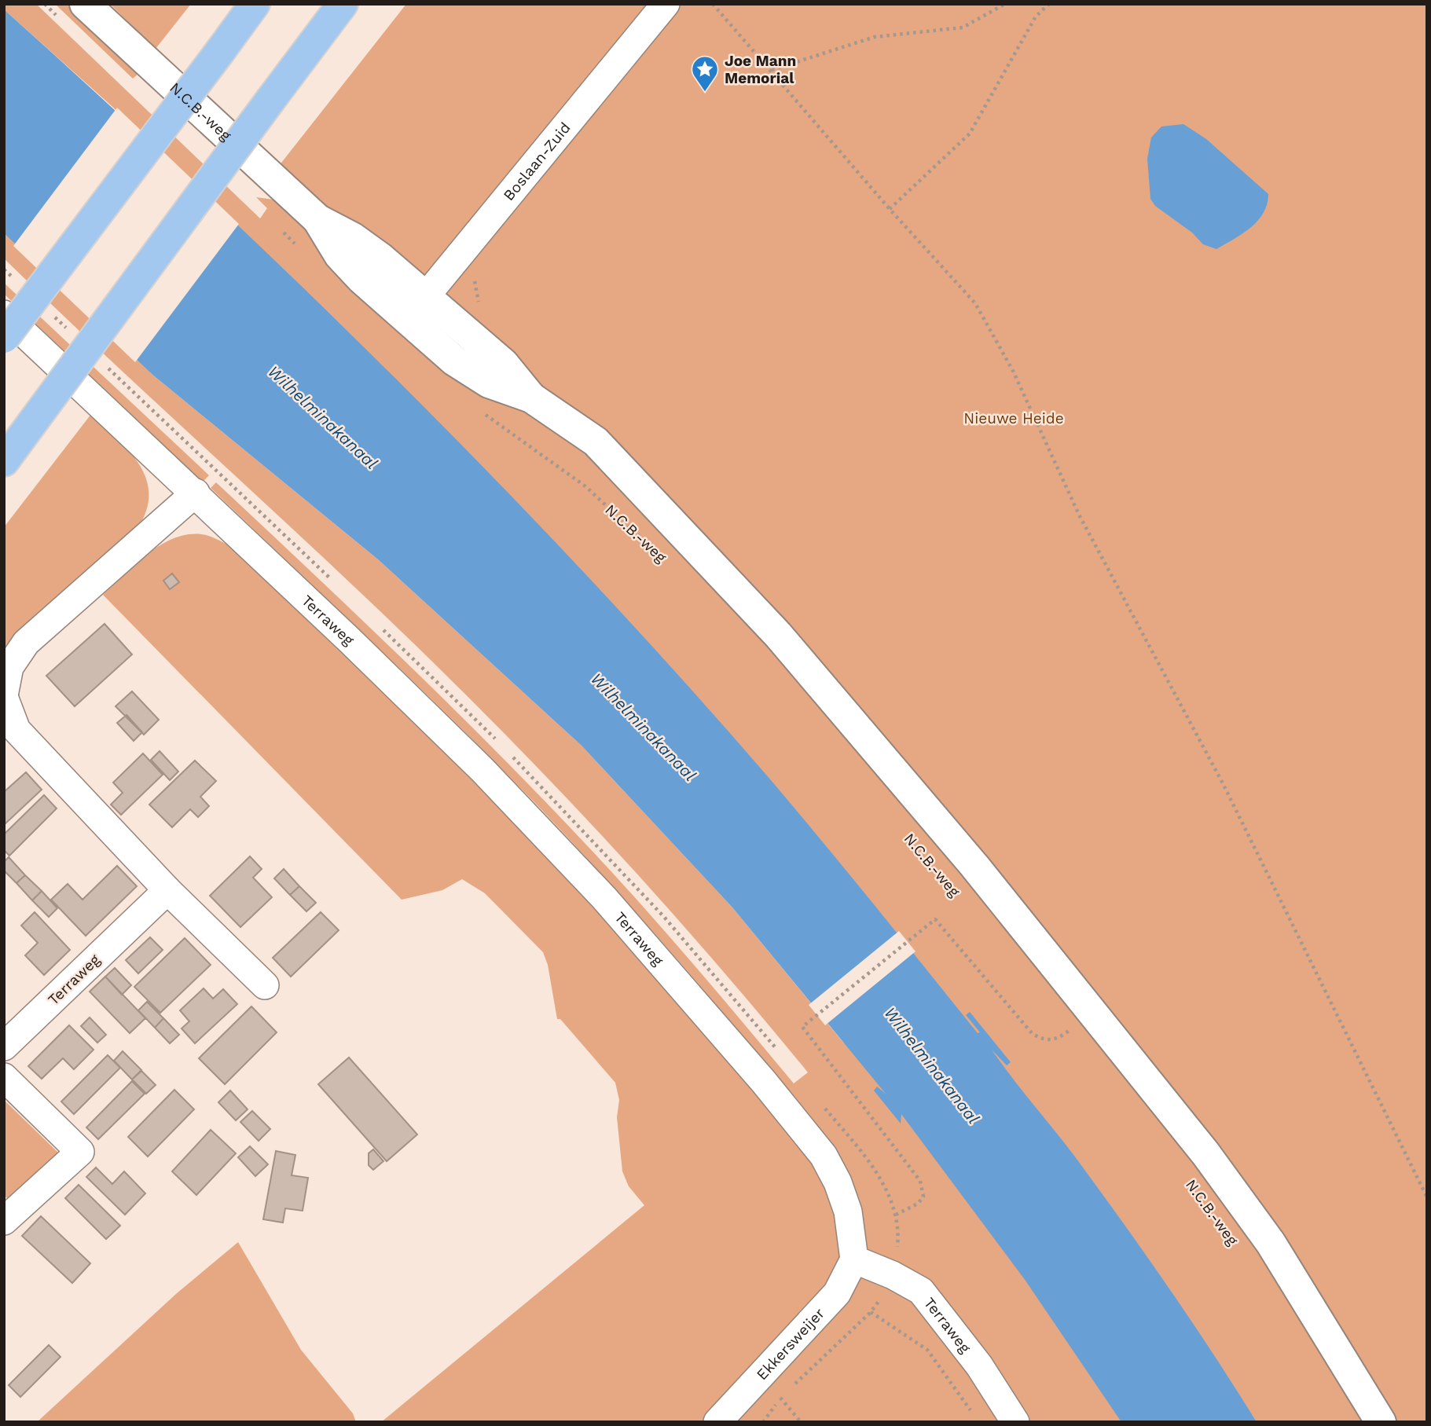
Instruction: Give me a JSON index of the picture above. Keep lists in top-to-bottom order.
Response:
{
  "streets": {
    "street": [
      "N.C.B.-weg",
      "Boslaan-Zuid",
      "Terraweg",
      "Ekkersweijer"
    ]
  },
  "crossings": [
    ["N.C.B.-weg", "Boslaan-Zuid"],
    ["Terraweg", "Ekkersweijer"]
  ],
  "water": ["Wilhelminakanaal"],
  "parks": ["Nieuwe Heide"],
  "places": {
    "place": ["Joe Mann Memorial"]
  }
}
